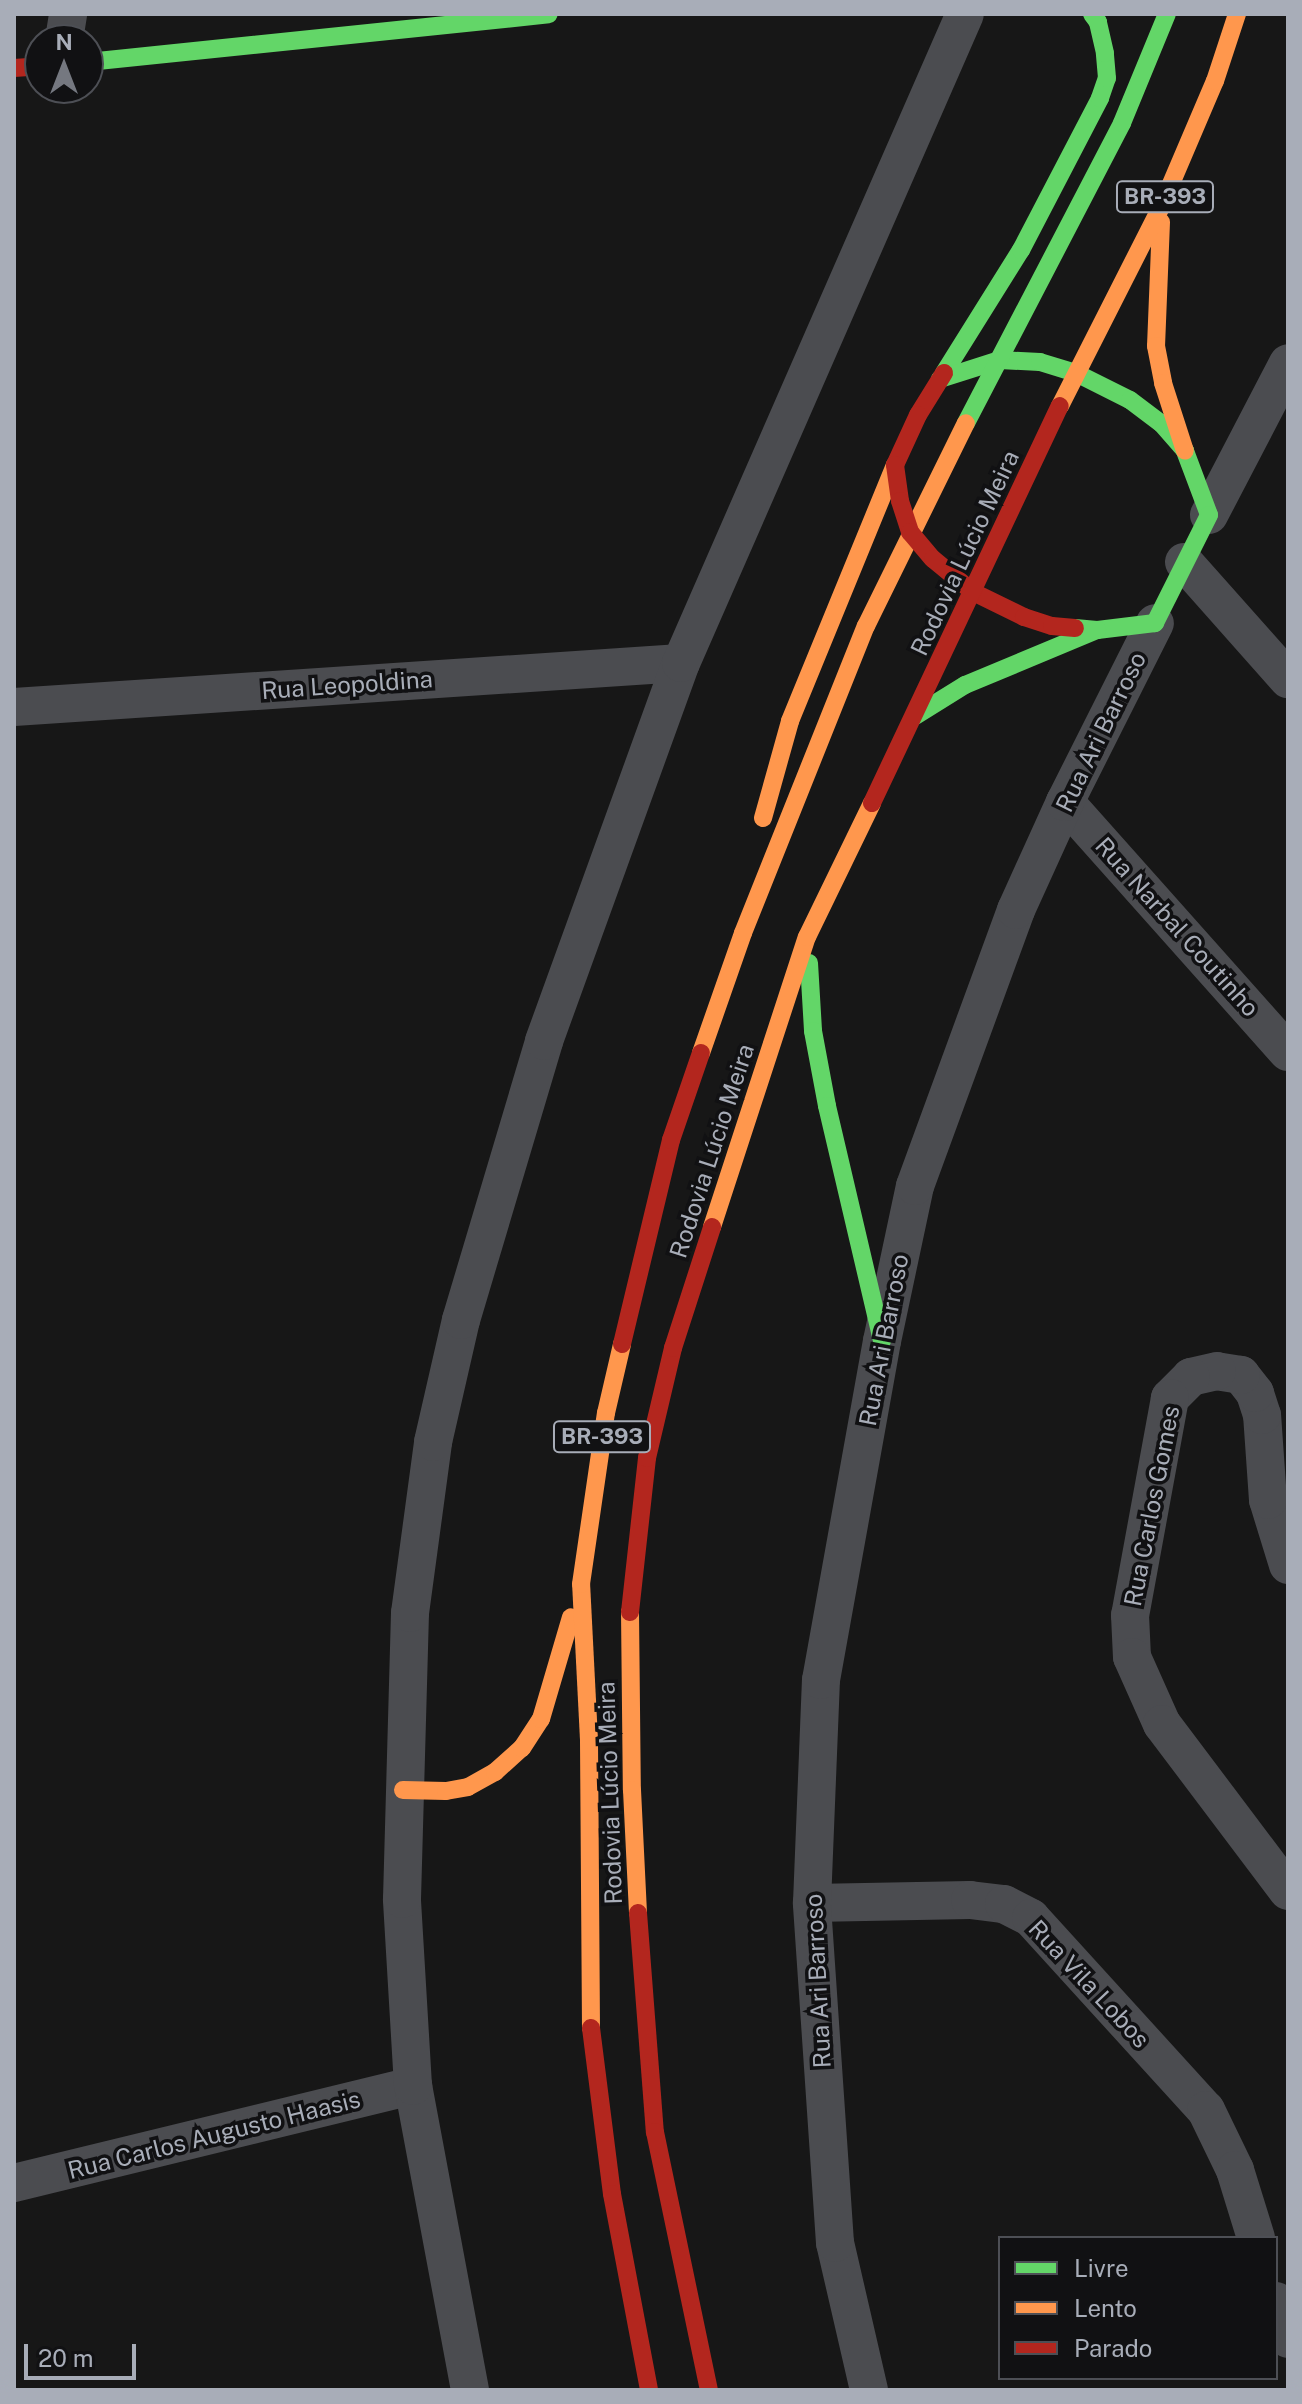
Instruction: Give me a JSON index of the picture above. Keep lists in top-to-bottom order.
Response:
{
  "streets": {
    "main road": ["BR-393", "Rodovia Lúcio Meira", "Rua Ari Barroso"],
    "street": [
      "Rua Leopoldina",
      "Rua Narbal Coutinho",
      "Rua Carlos Gomes",
      "Rua Vila Lobos",
      "Rua Carlos Augusto Haasis"
    ]
  },
  "crossings": [
    ["Rua Ari Barroso", "Rua Narbal Coutinho"],
    ["Rua Ari Barroso", "Rua Vila Lobos"]
  ],
  "legend": ["Livre", "Lento", "Parado"],
  "scale_bar": "20 m",
  "north": "top"
}
